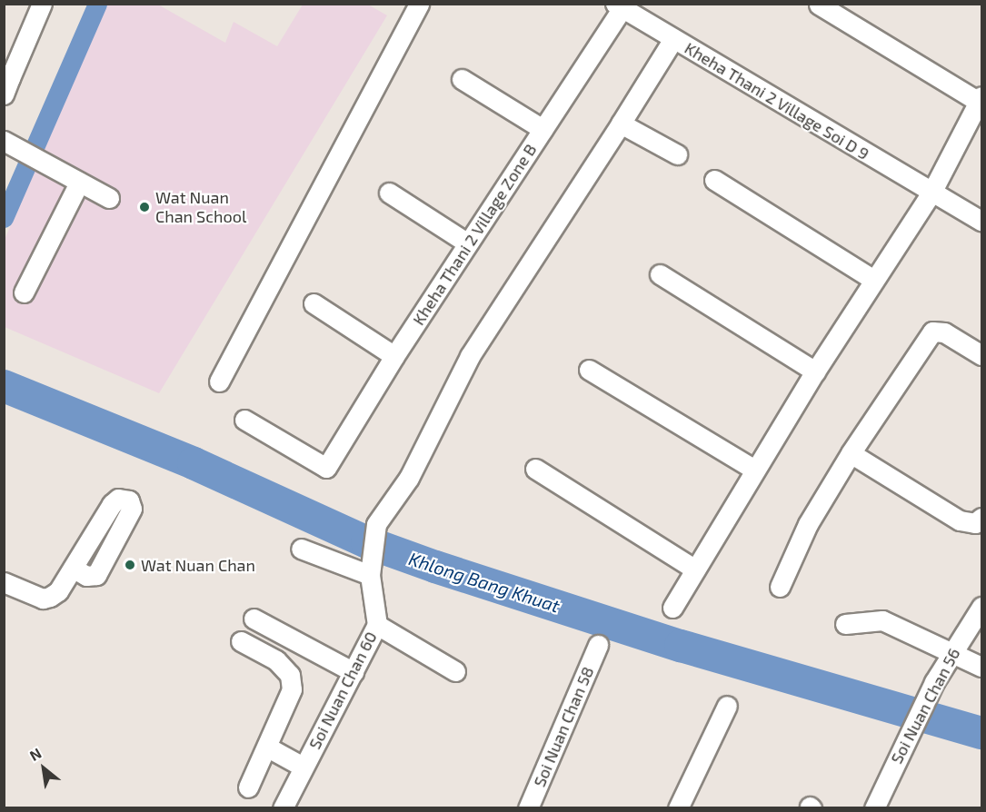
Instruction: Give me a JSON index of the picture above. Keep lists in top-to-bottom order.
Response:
{
  "streets": {
    "street": [
      "Kheha Thani 2 Village Soi D 9",
      "Kheha Thani 2 Village Zone B",
      "Soi Nuan Chan 60",
      "Soi Nuan Chan 56",
      "Soi Nuan Chan 58"
    ]
  },
  "crossings": [
    ["Kheha Thani 2 Village Soi D 9", "Kheha Thani 2 Village Zone B"]
  ],
  "water": ["Khlong Bang Khuat"],
  "places": ["Wat Nuan Chan School", "Wat Nuan Chan"],
  "north": "top left"
}
